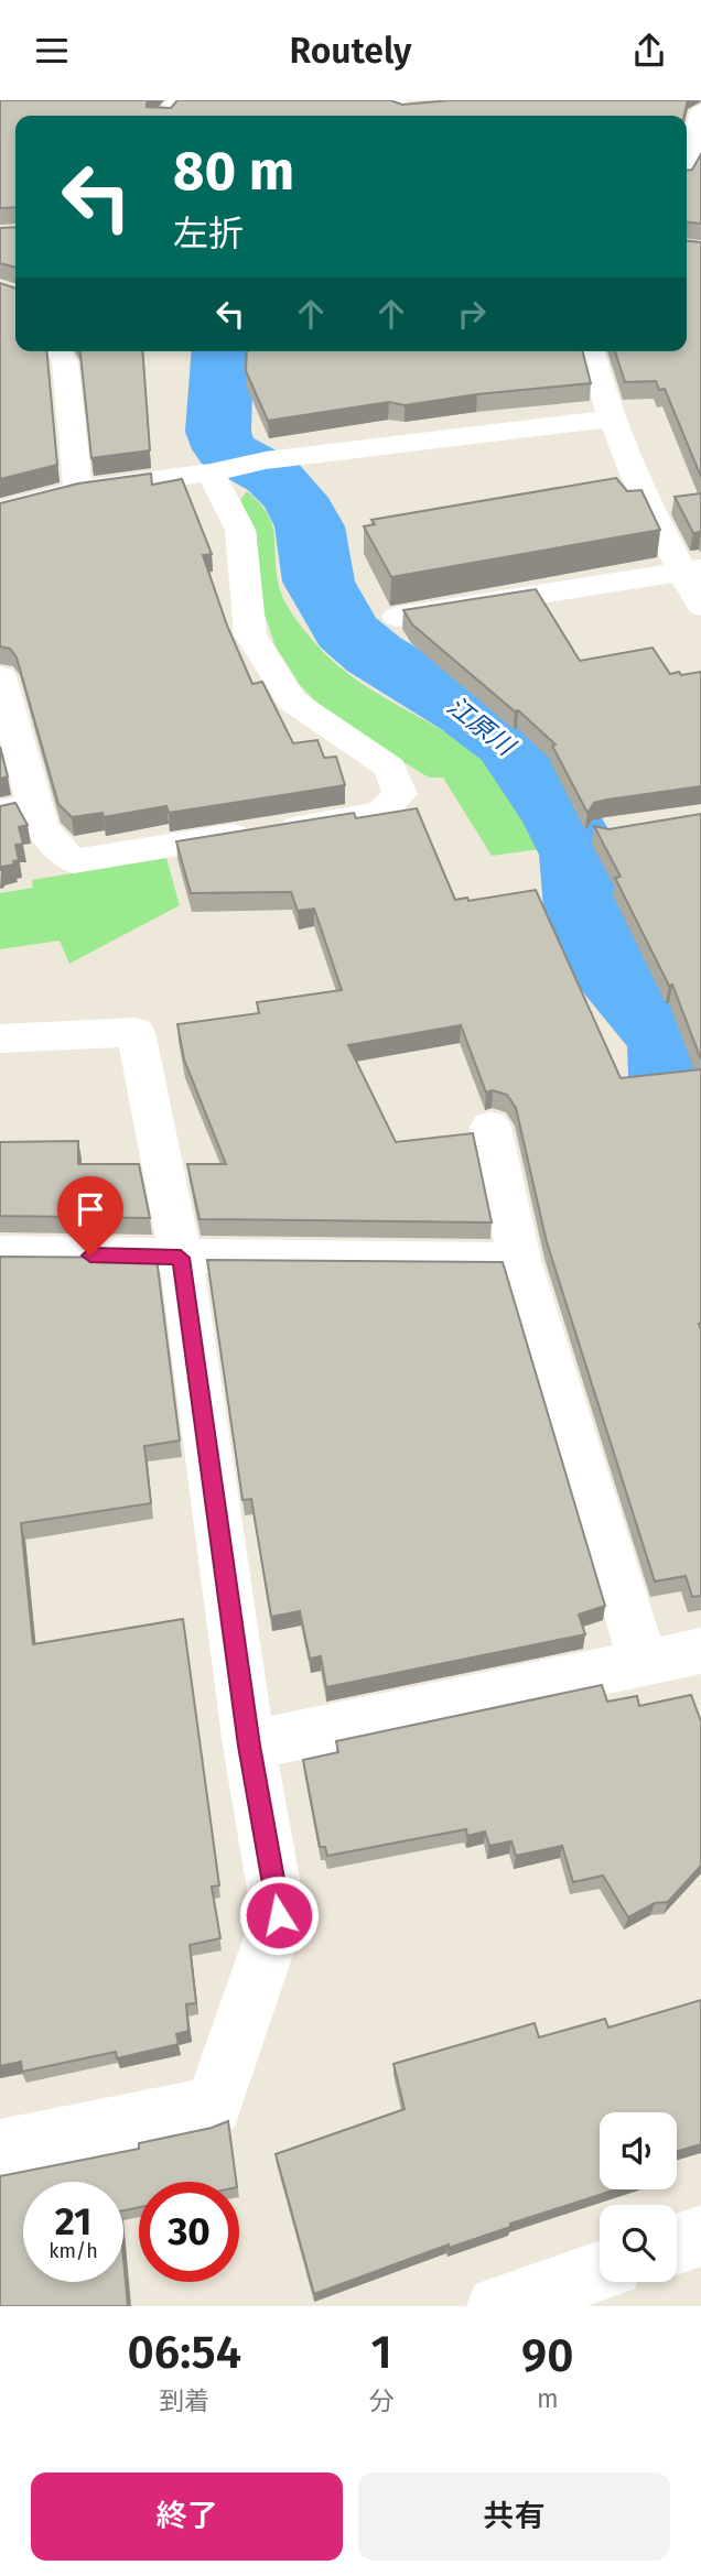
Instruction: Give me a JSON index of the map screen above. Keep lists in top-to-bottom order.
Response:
{
  "water": ["江原川"],
  "page": {
    "header": "Routely",
    "turn": ["80 m", "左折"],
    "speed": "21 km/h",
    "limit": "30",
    "eta": [
      "06:54",
      "到着",
      "1",
      "分",
      "90",
      "m"
    ],
    "buttons": ["終了", "共有"]
  }
}
